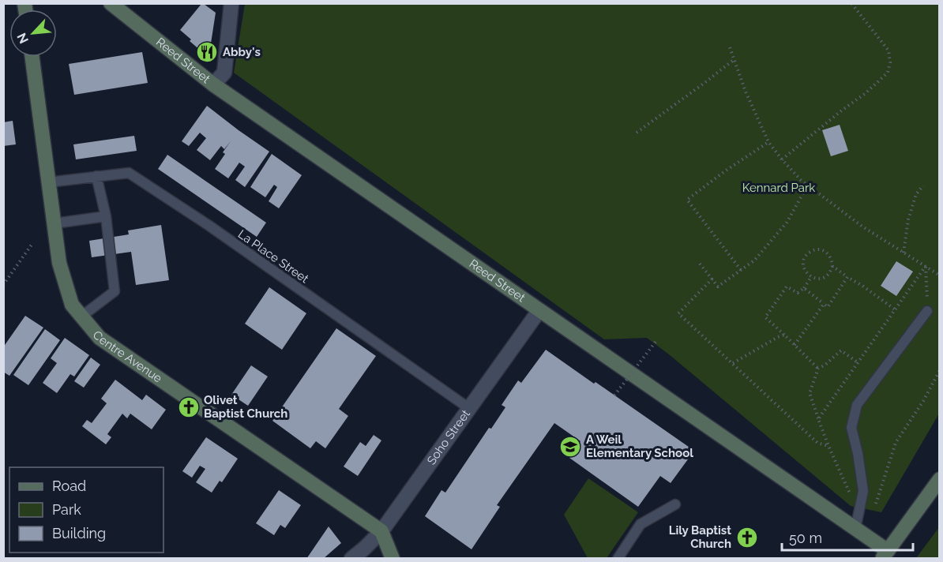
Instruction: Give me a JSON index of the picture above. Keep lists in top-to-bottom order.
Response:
{
  "streets": {
    "street": ["Reed Street", "Centre Avenue", "Soho Street"],
    "lane": ["La Place Street"]
  },
  "crossings": [
    ["Reed Street", "Soho Street"],
    ["La Place Street", "Centre Avenue"],
    ["La Place Street", "Soho Street"],
    ["Centre Avenue", "Soho Street"]
  ],
  "parks": ["Kennard Park"],
  "places": {
    "restaurant": ["Abby's"],
    "church": ["Olivet Baptist Church", "Lily Baptist Church"],
    "school or university": ["A Weil Elementary School"]
  },
  "legend": ["Road", "Park", "Building"],
  "scale_bar": "50 m",
  "north": "bottom left"
}
